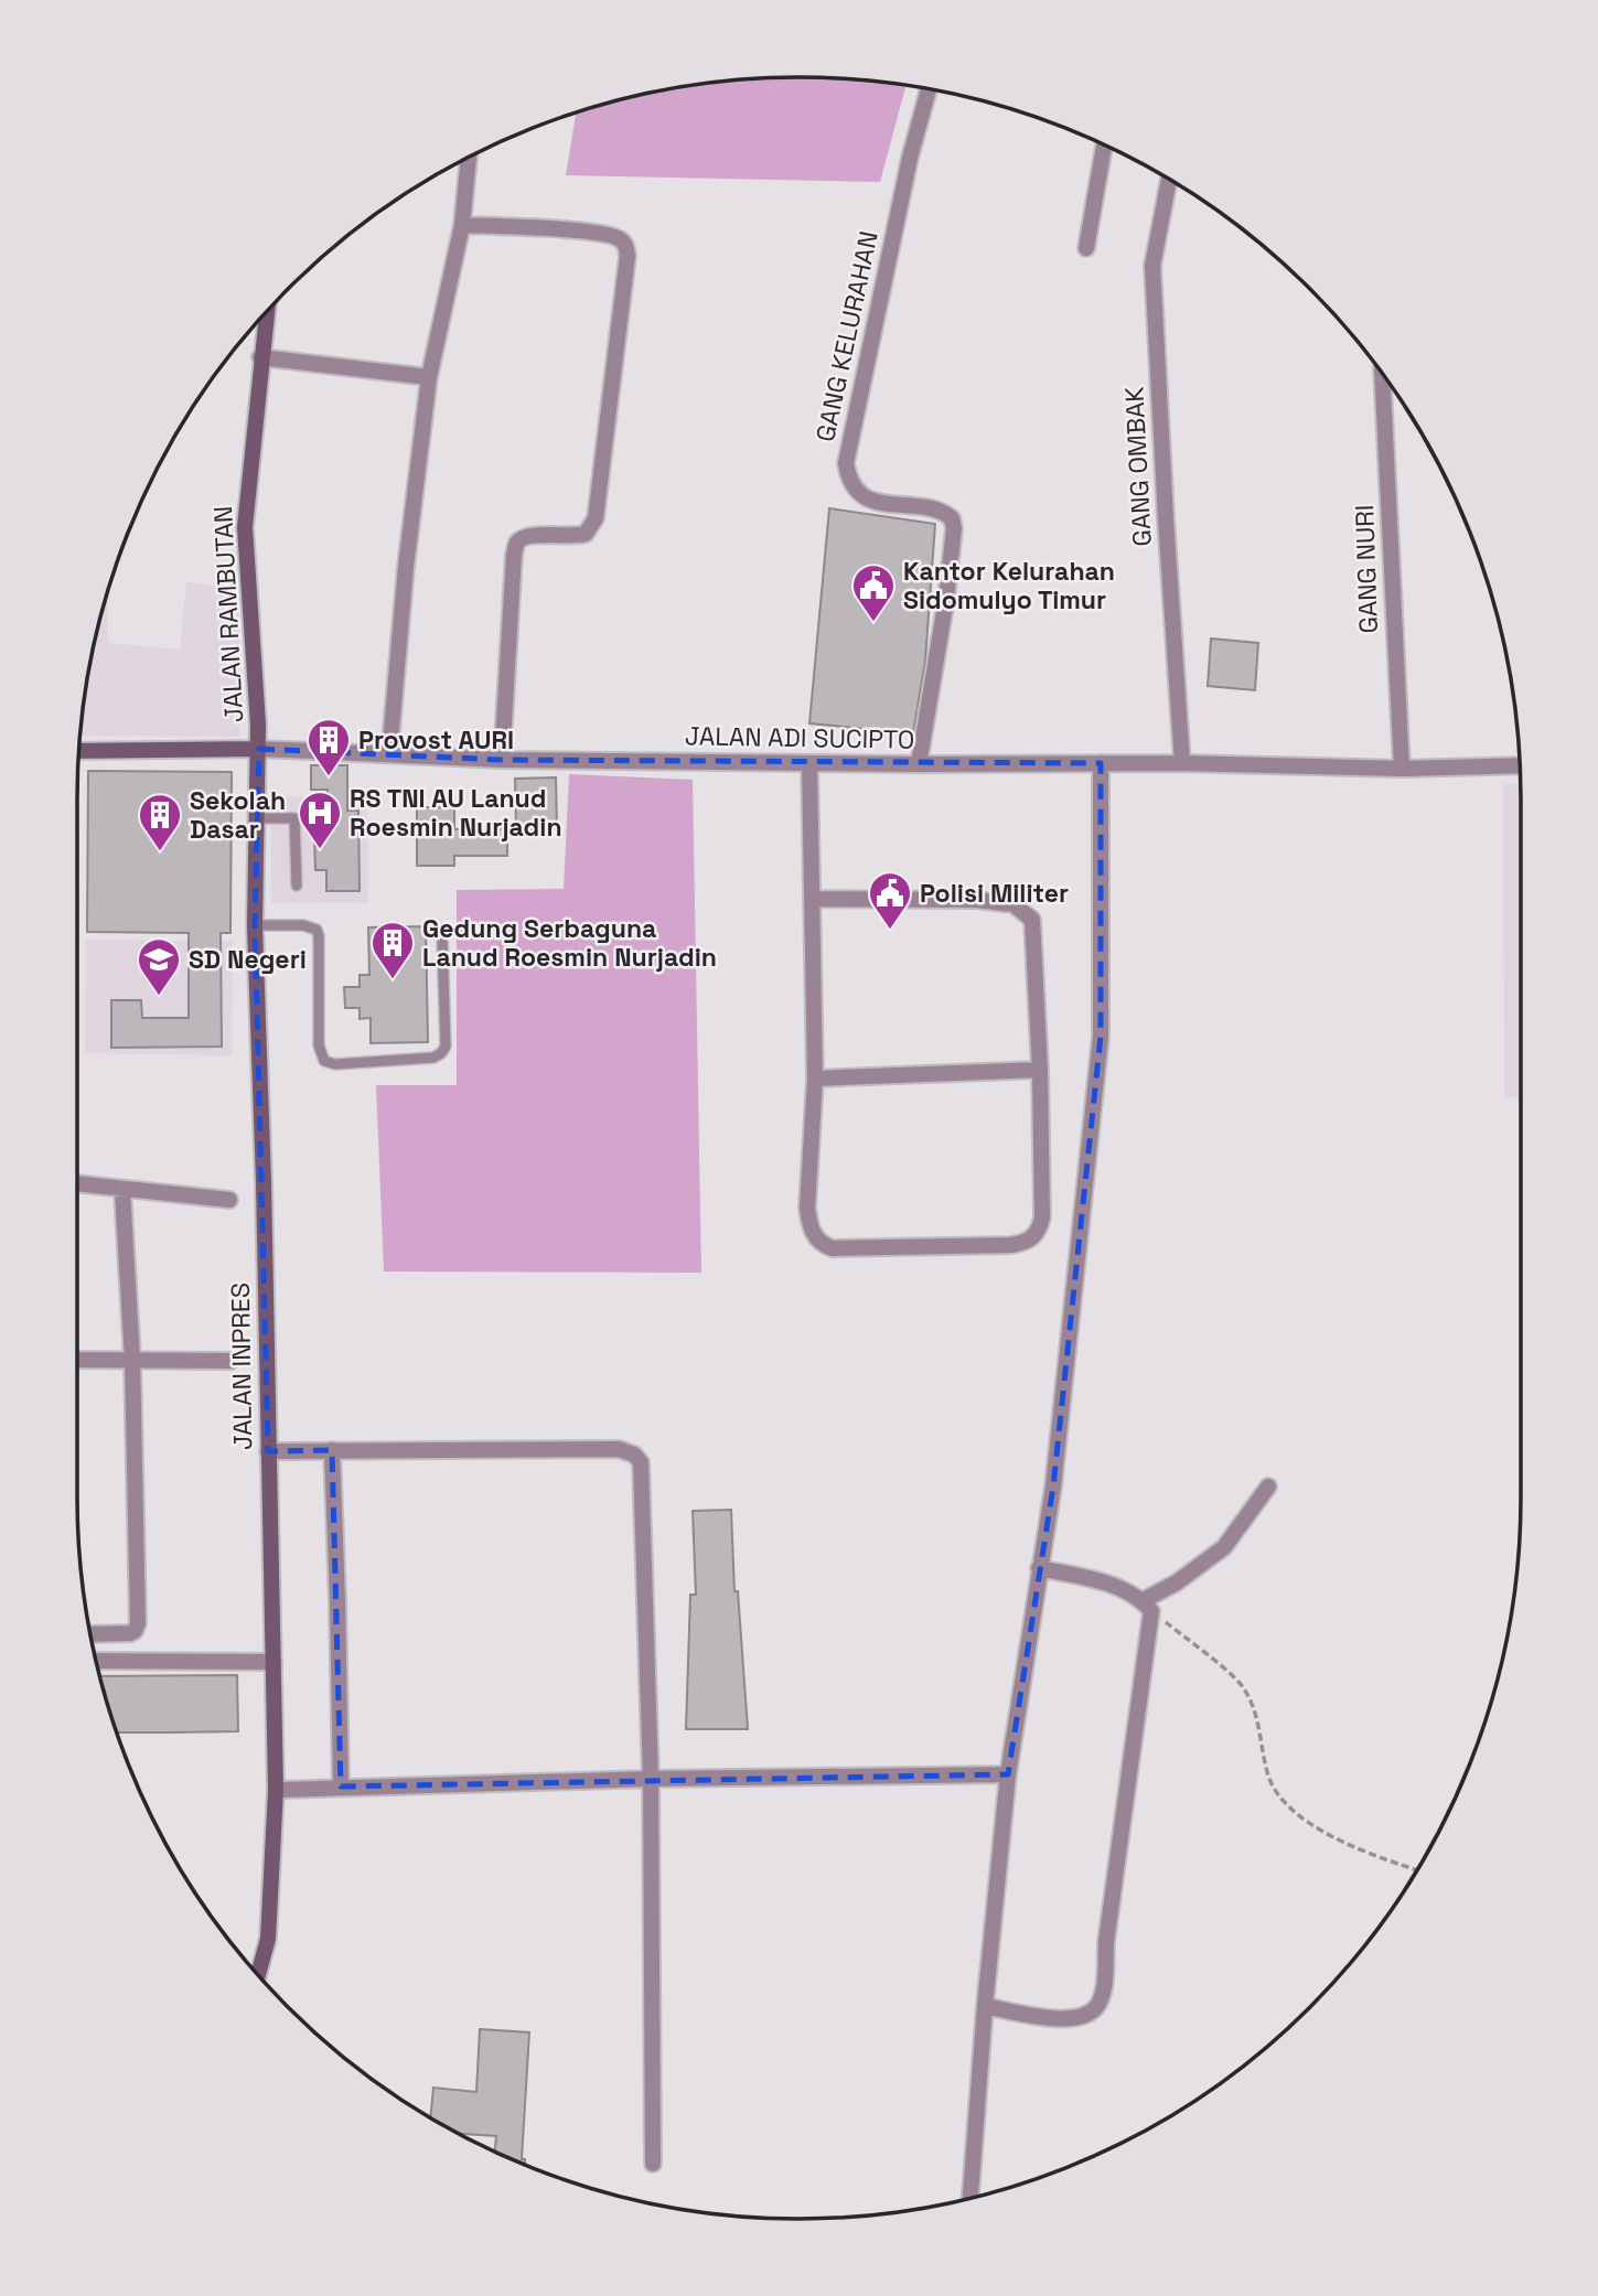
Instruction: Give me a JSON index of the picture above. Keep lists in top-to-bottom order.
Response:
{
  "streets": {
    "main road": ["JALAN RAMBUTAN", "JALAN ADI SUCIPTO", "JALAN INPRES"],
    "street": ["GANG KELURAHAN", "GANG OMBAK", "GANG NURI"]
  },
  "crossings": [
    ["GANG KELURAHAN", "JALAN ADI SUCIPTO"],
    ["GANG OMBAK", "JALAN ADI SUCIPTO"],
    ["GANG NURI", "JALAN ADI SUCIPTO"],
    ["JALAN RAMBUTAN", "JALAN ADI SUCIPTO"],
    ["JALAN RAMBUTAN", "JALAN INPRES"],
    ["JALAN ADI SUCIPTO", "JALAN INPRES"]
  ],
  "places": {
    "public building": ["Kantor Kelurahan Sidomulyo Timur", "Polisi Militer"],
    "building": ["Provost AURI", "Sekolah Dasar", "Gedung Serbaguna Lanud Roesmin Nurjadin"],
    "hospital": ["RS TNI AU Lanud Roesmin Nurjadin"],
    "school or university": ["SD Negeri"]
  }
}
